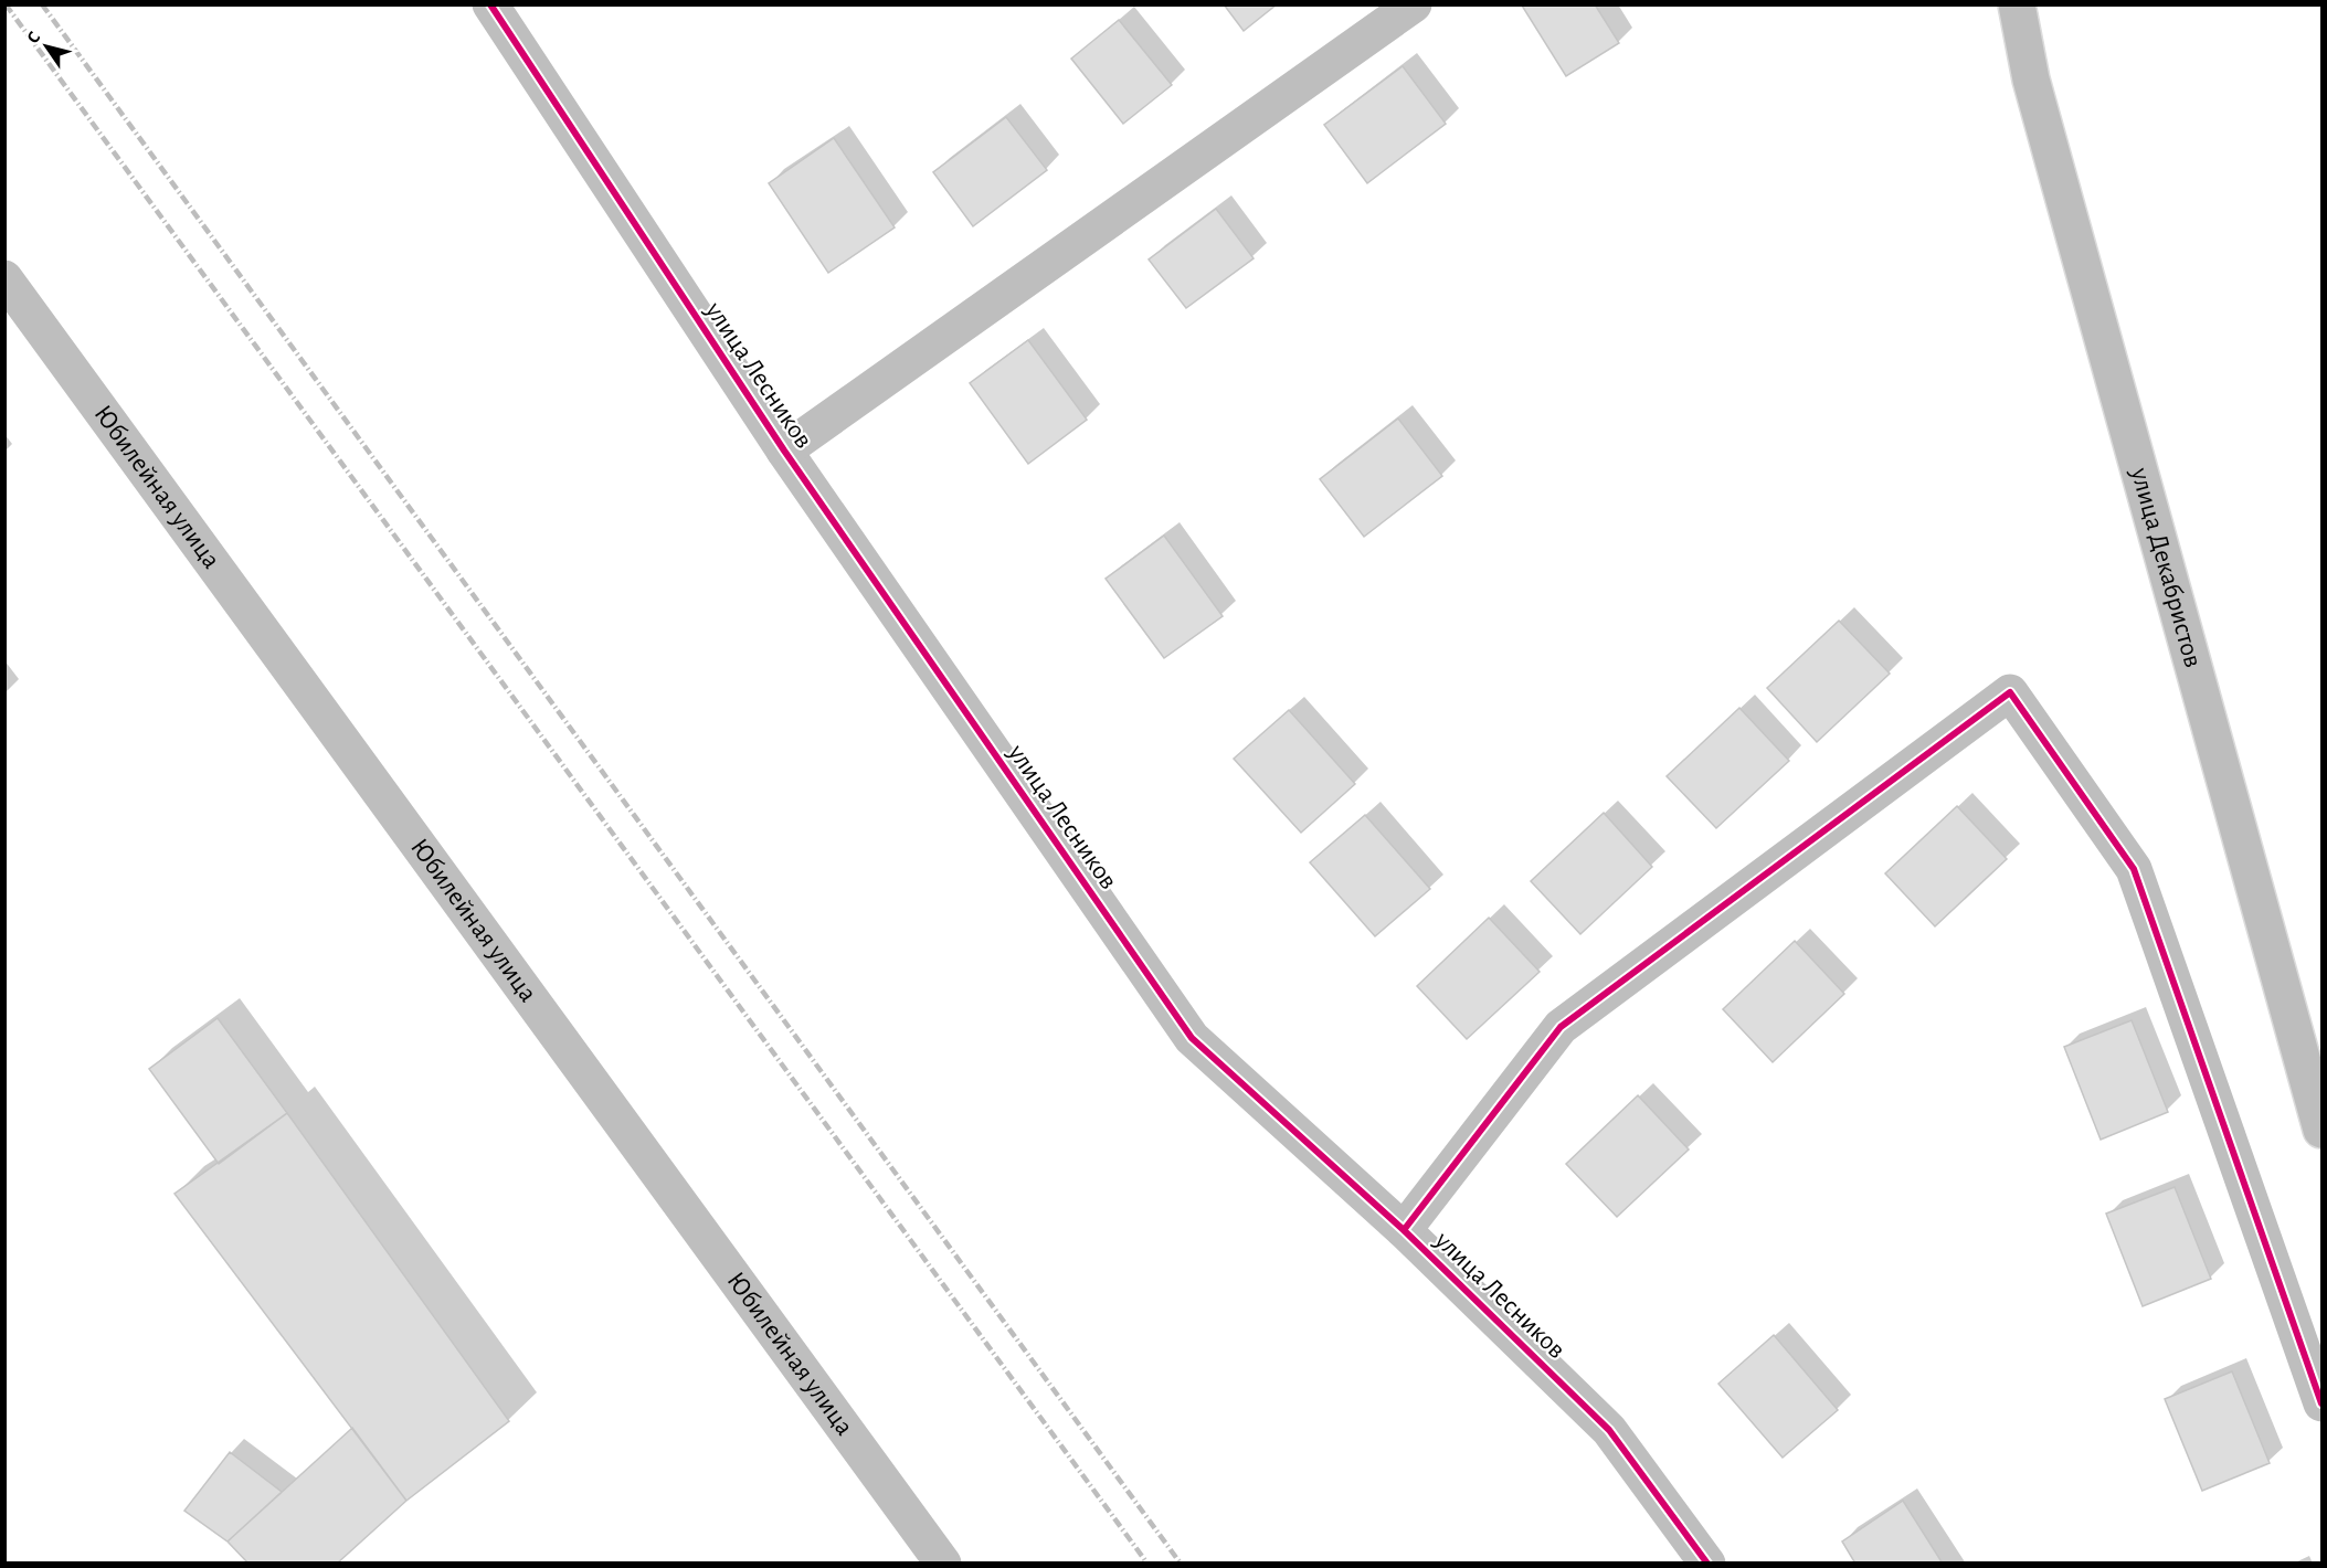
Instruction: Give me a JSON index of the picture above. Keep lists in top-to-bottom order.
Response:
{
  "streets": {
    "main road": ["улица Декабристов"],
    "street": ["улица Лесников", "Юбилейная улица"]
  },
  "north": "top left"
}
